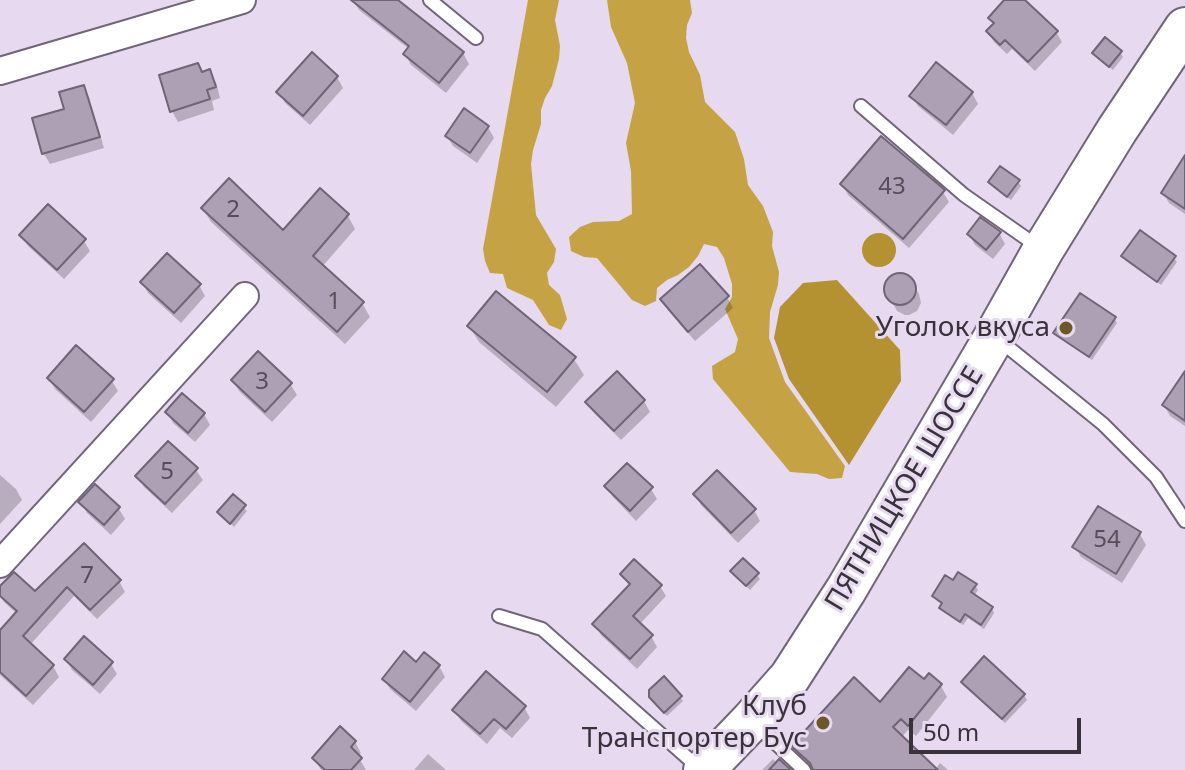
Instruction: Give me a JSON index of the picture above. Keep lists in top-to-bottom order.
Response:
{
  "streets": {
    "main road": ["ПЯТНИЦКОЕ ШОССЕ"]
  },
  "places": ["Уголок вкуса", "Клуб Транспортер Бус"],
  "house_numbers": [
    "43",
    "2",
    "1",
    "3",
    "5",
    "54",
    "7"
  ],
  "scale_bar": "50 m"
}
